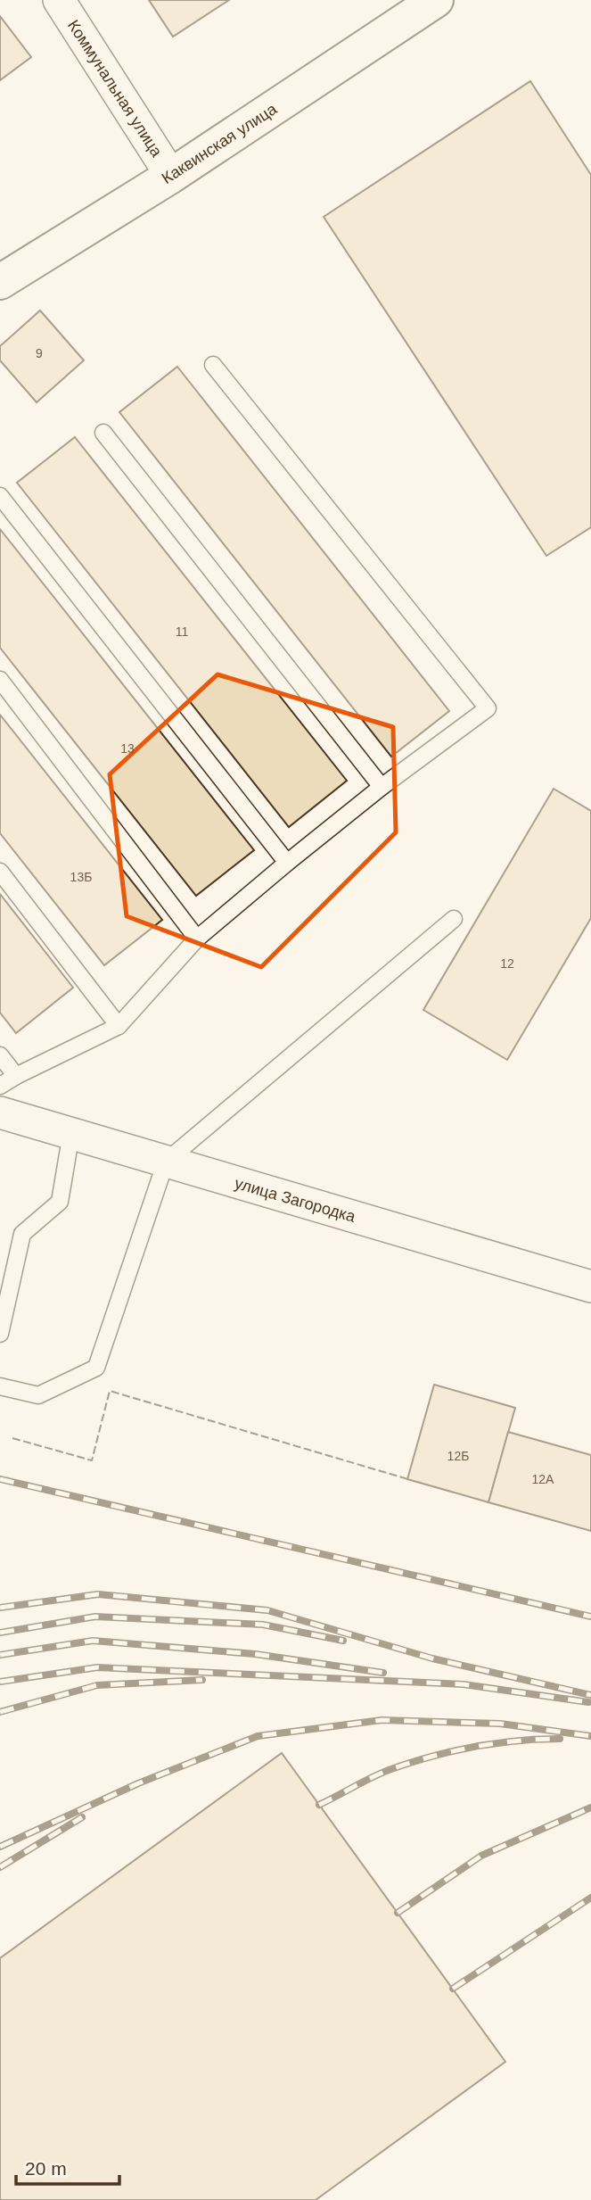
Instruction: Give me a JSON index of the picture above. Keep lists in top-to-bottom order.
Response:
{
  "streets": {
    "main road": ["Каквинская улица"],
    "street": ["Коммунальная улица", "улица Загородка"]
  },
  "crossings": [
    ["Коммунальная улица", "Каквинская улица"]
  ],
  "house_numbers": [
    "9",
    "11",
    "13",
    "13Б",
    "12",
    "12Б",
    "12А"
  ],
  "scale_bar": "20 m"
}
